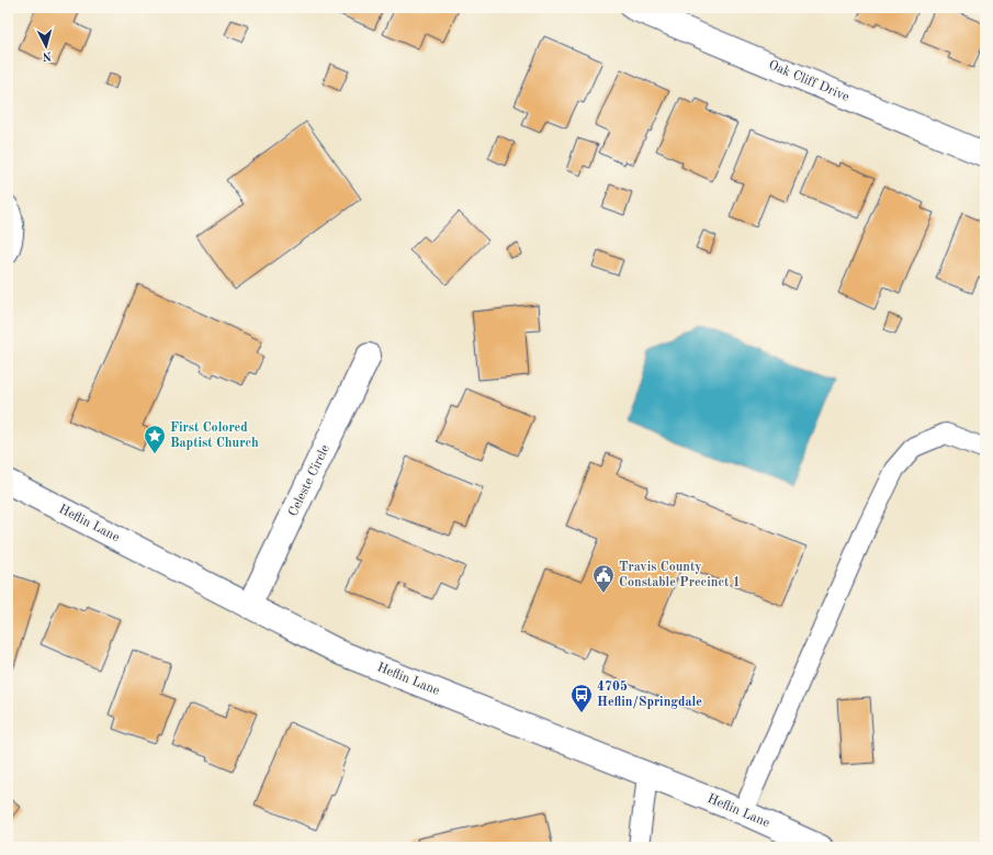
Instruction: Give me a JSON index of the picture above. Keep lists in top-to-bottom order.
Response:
{
  "streets": {
    "street": ["Oak Cliff Drive", "Celeste Circle", "Heflin Lane"]
  },
  "crossings": [
    ["Celeste Circle", "Heflin Lane"]
  ],
  "places": {
    "place": ["First Colored Baptist Church"],
    "public building": ["Travis County Constable Precinct 1"],
    "bus stop": ["4705 Heflin/Springdale"]
  },
  "north": "bottom"
}
